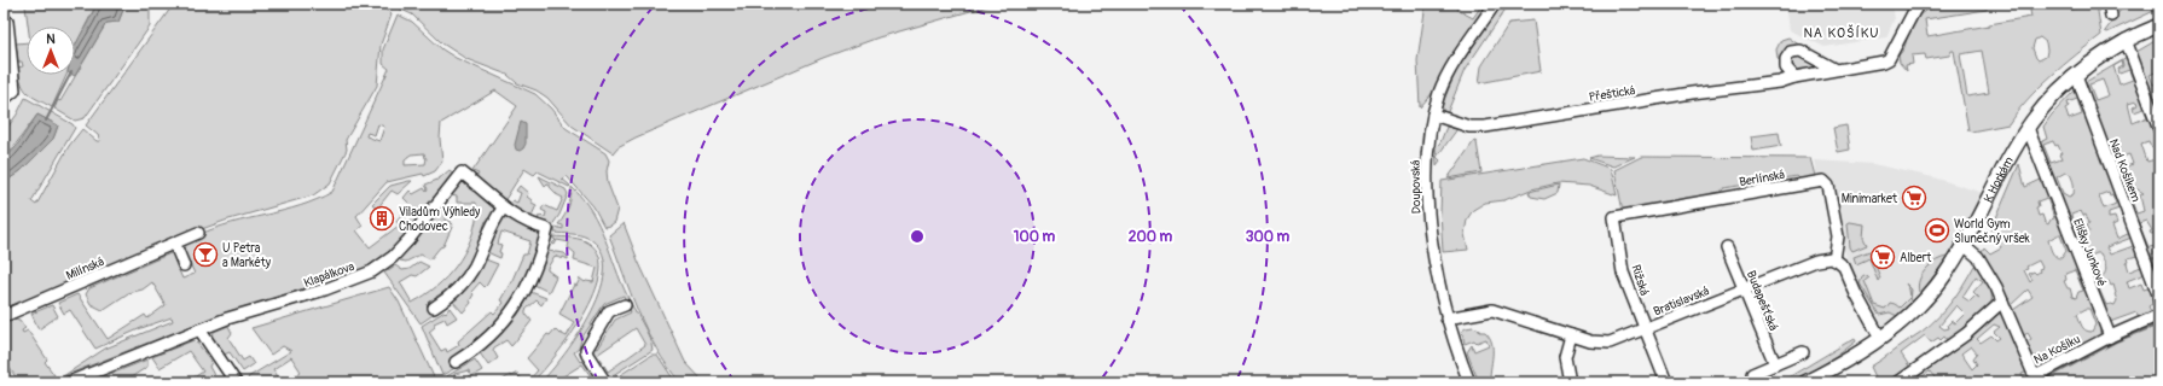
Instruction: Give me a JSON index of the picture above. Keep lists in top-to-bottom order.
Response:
{
  "streets": {
    "main road": ["K Horkám"],
    "street": [
      "Přeštická",
      "Nad Košíkem",
      "Berlínská",
      "Doupovská",
      "Elišky Junkové",
      "Milínská",
      "Klapálkova",
      "Rižská",
      "Bratislavská",
      "Budapešťská",
      "Na Košíku"
    ]
  },
  "crossings": [
    ["Přeštická", "Doupovská"],
    ["Nad Košíkem", "K Horkám"],
    ["Berlínská", "Rižská"],
    ["Berlínská", "Bratislavská"],
    ["K Horkám", "Elišky Junkové"],
    ["K Horkám", "Na Košíku"],
    ["Doupovská", "Bratislavská"],
    ["Elišky Junkové", "Na Košíku"],
    ["Rižská", "Bratislavská"],
    ["Bratislavská", "Budapešťská"]
  ],
  "districts": ["NA KOŠÍKU"],
  "places": {
    "supermarket": ["Minimarket", "Albert"],
    "building": ["Viladům Výhledy Chodovec"],
    "sports": ["World Gym Slunečný vršek"],
    "bar": ["U Petra a Markéty"]
  },
  "north": "top",
  "rings": ["100 m", "200 m", "300 m"]
}
